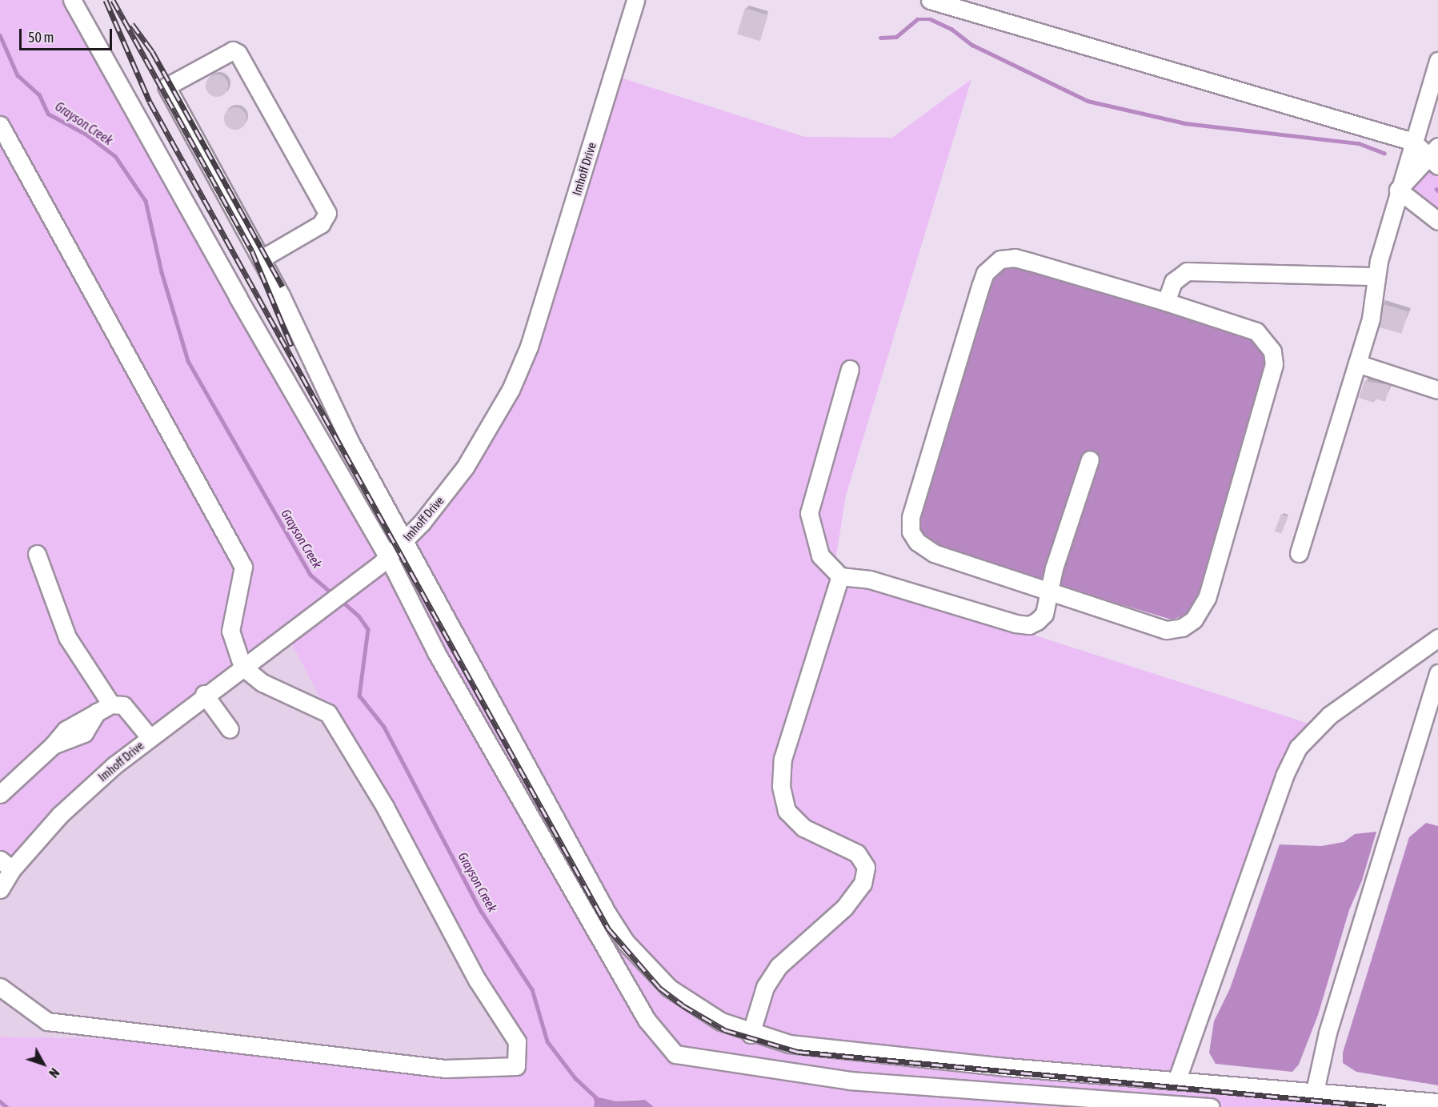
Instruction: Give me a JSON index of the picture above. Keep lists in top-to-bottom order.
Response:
{
  "streets": {
    "street": ["Imhoff Drive"]
  },
  "water": ["Grayson Creek"],
  "scale_bar": "50 m",
  "north": "bottom right"
}
